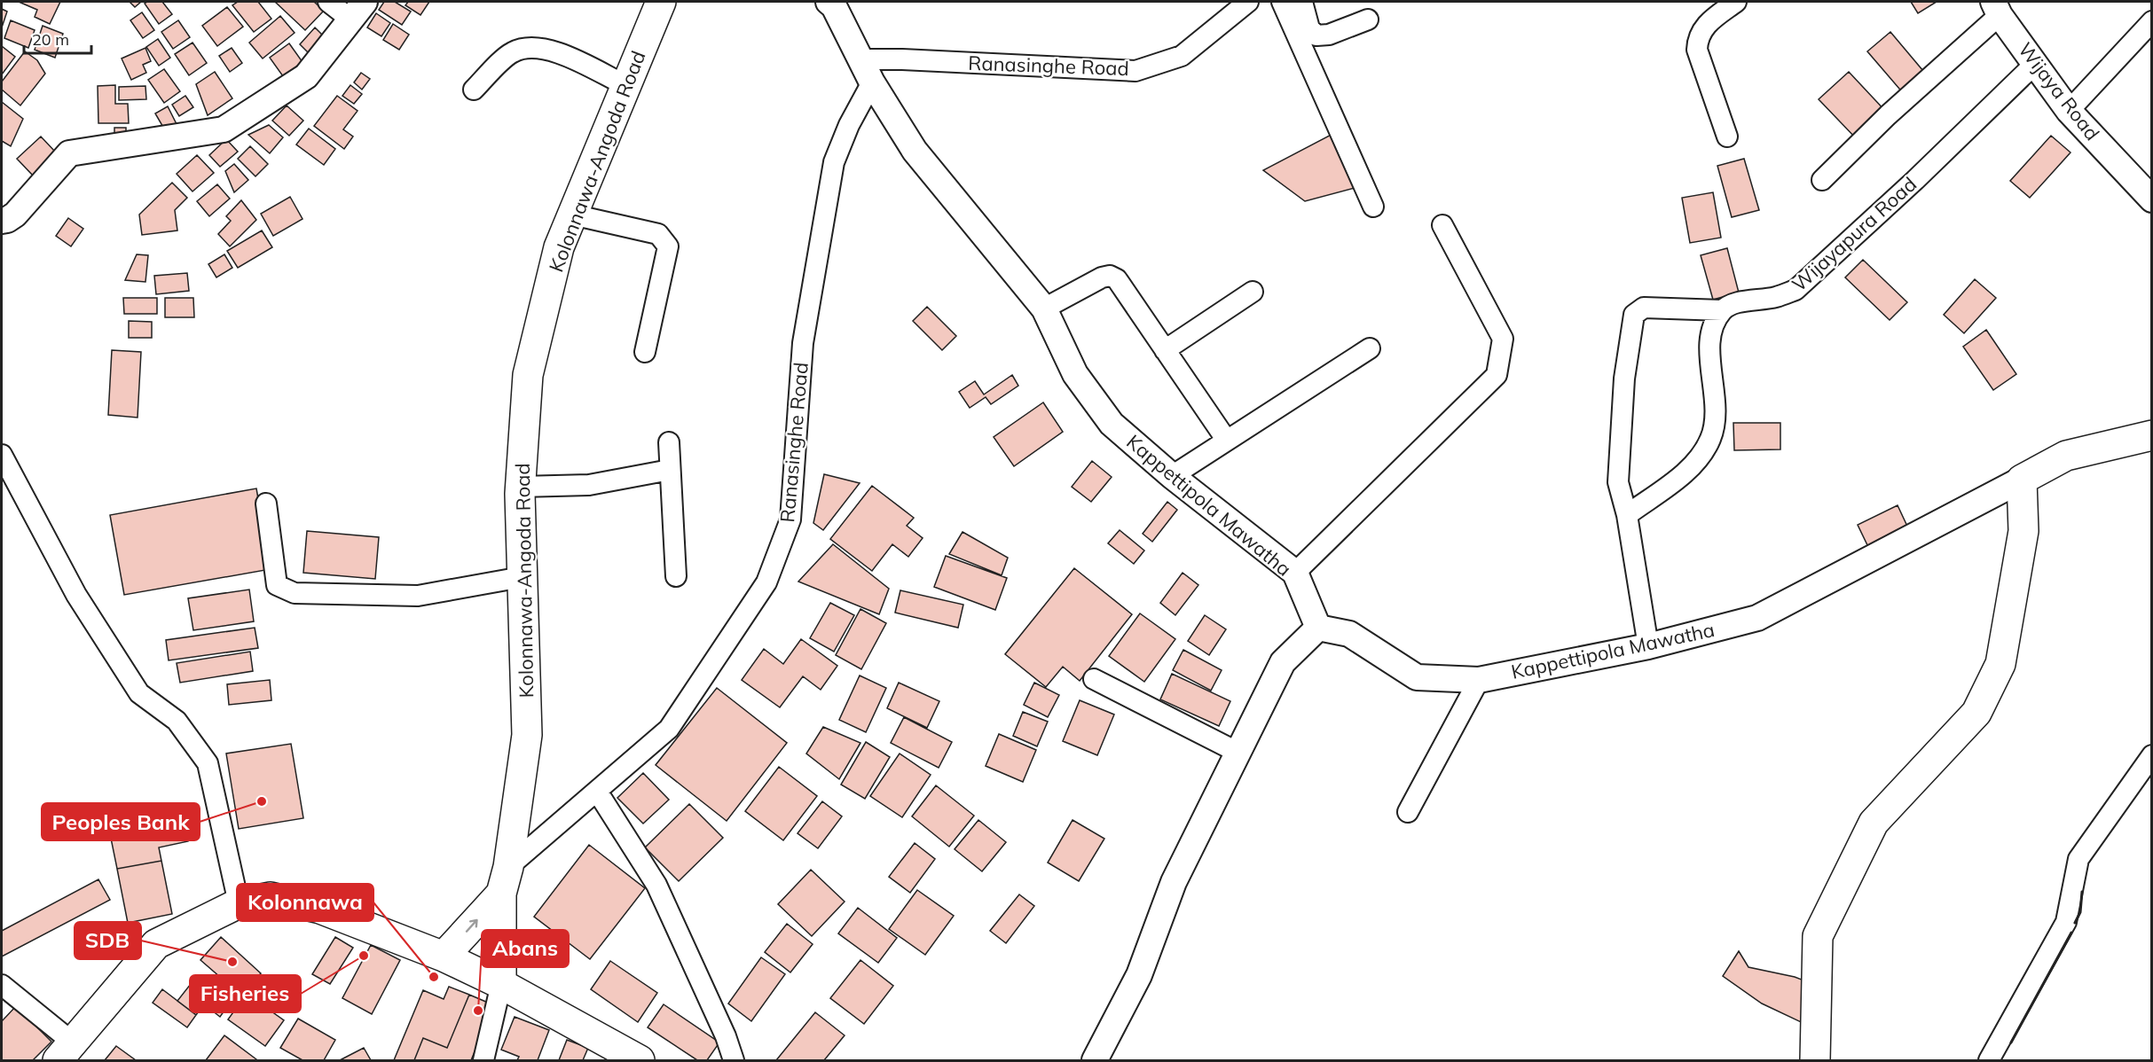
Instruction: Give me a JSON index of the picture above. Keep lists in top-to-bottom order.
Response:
{
  "streets": {
    "main road": ["Kolonnawa-Angoda Road"],
    "street": [
      "Ranasinghe Road",
      "Wijaya Road",
      "Wijayapura Road",
      "Kappettipola Mawatha"
    ]
  },
  "crossings": [
    ["Ranasinghe Road", "Kolonnawa-Angoda Road"],
    ["Ranasinghe Road", "Kappettipola Mawatha"],
    ["Wijaya Road", "Wijayapura Road"]
  ],
  "places": [
    "Peoples Bank",
    "Fisheries",
    "SDB",
    "Kolonnawa",
    "Abans"
  ],
  "scale_bar": "20 m"
}
